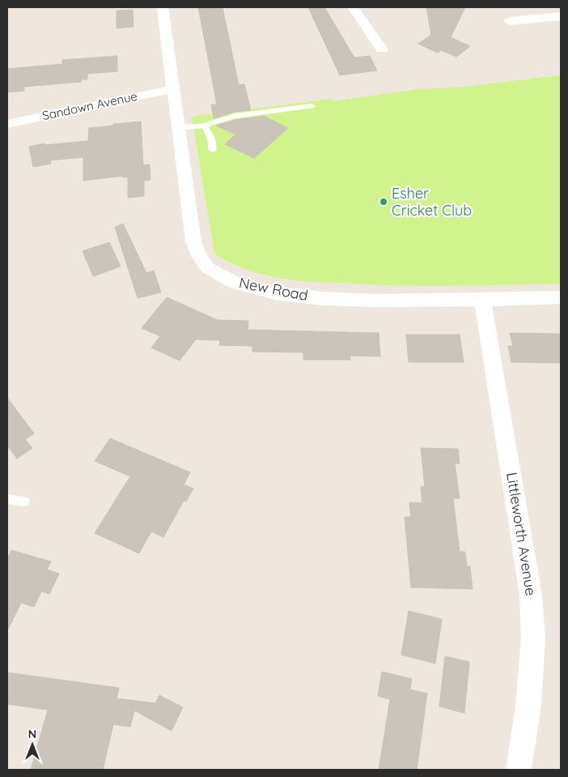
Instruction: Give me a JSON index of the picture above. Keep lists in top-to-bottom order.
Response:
{
  "streets": {
    "street": ["Sandown Avenue", "New Road", "Littleworth Avenue"]
  },
  "crossings": [
    ["Sandown Avenue", "New Road"],
    ["New Road", "Littleworth Avenue"]
  ],
  "places": ["Esher Cricket Club"],
  "north": "top"
}
